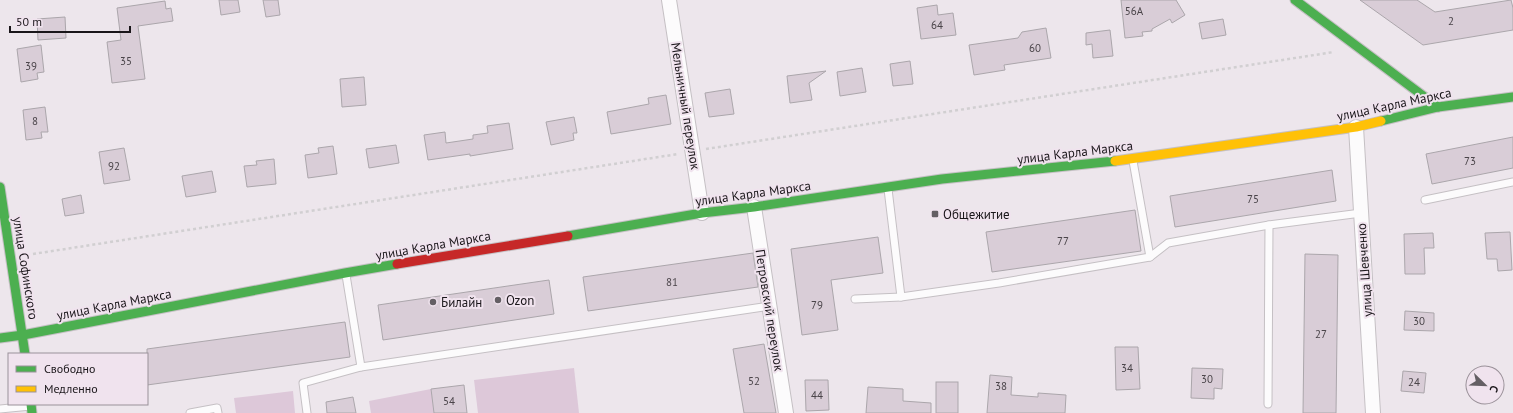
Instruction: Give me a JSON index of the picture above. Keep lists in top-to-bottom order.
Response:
{
  "streets": {
    "street": [
      "улица Карла Маркса",
      "Мельничный переулок",
      "улица Софинского",
      "улица Шевченко",
      "Петровский переулок"
    ]
  },
  "crossings": [
    ["улица Карла Маркса", "Мельничный переулок"],
    ["улица Карла Маркса", "улица Софинского"],
    ["улица Карла Маркса", "улица Шевченко"],
    ["улица Карла Маркса", "Петровский переулок"]
  ],
  "places": {
    "transit": ["Общежитие"],
    "other": ["Ozon", "Билайн"]
  },
  "house_numbers": [
    "56А",
    "2",
    "64",
    "60",
    "35",
    "39",
    "8",
    "73",
    "92",
    "75",
    "77",
    "81",
    "79",
    "30",
    "27",
    "34",
    "30",
    "52",
    "24",
    "38",
    "44",
    "54"
  ],
  "legend": ["Свободно", "Медленно"],
  "scale_bar": "50 m",
  "north": "bottom right"
}
